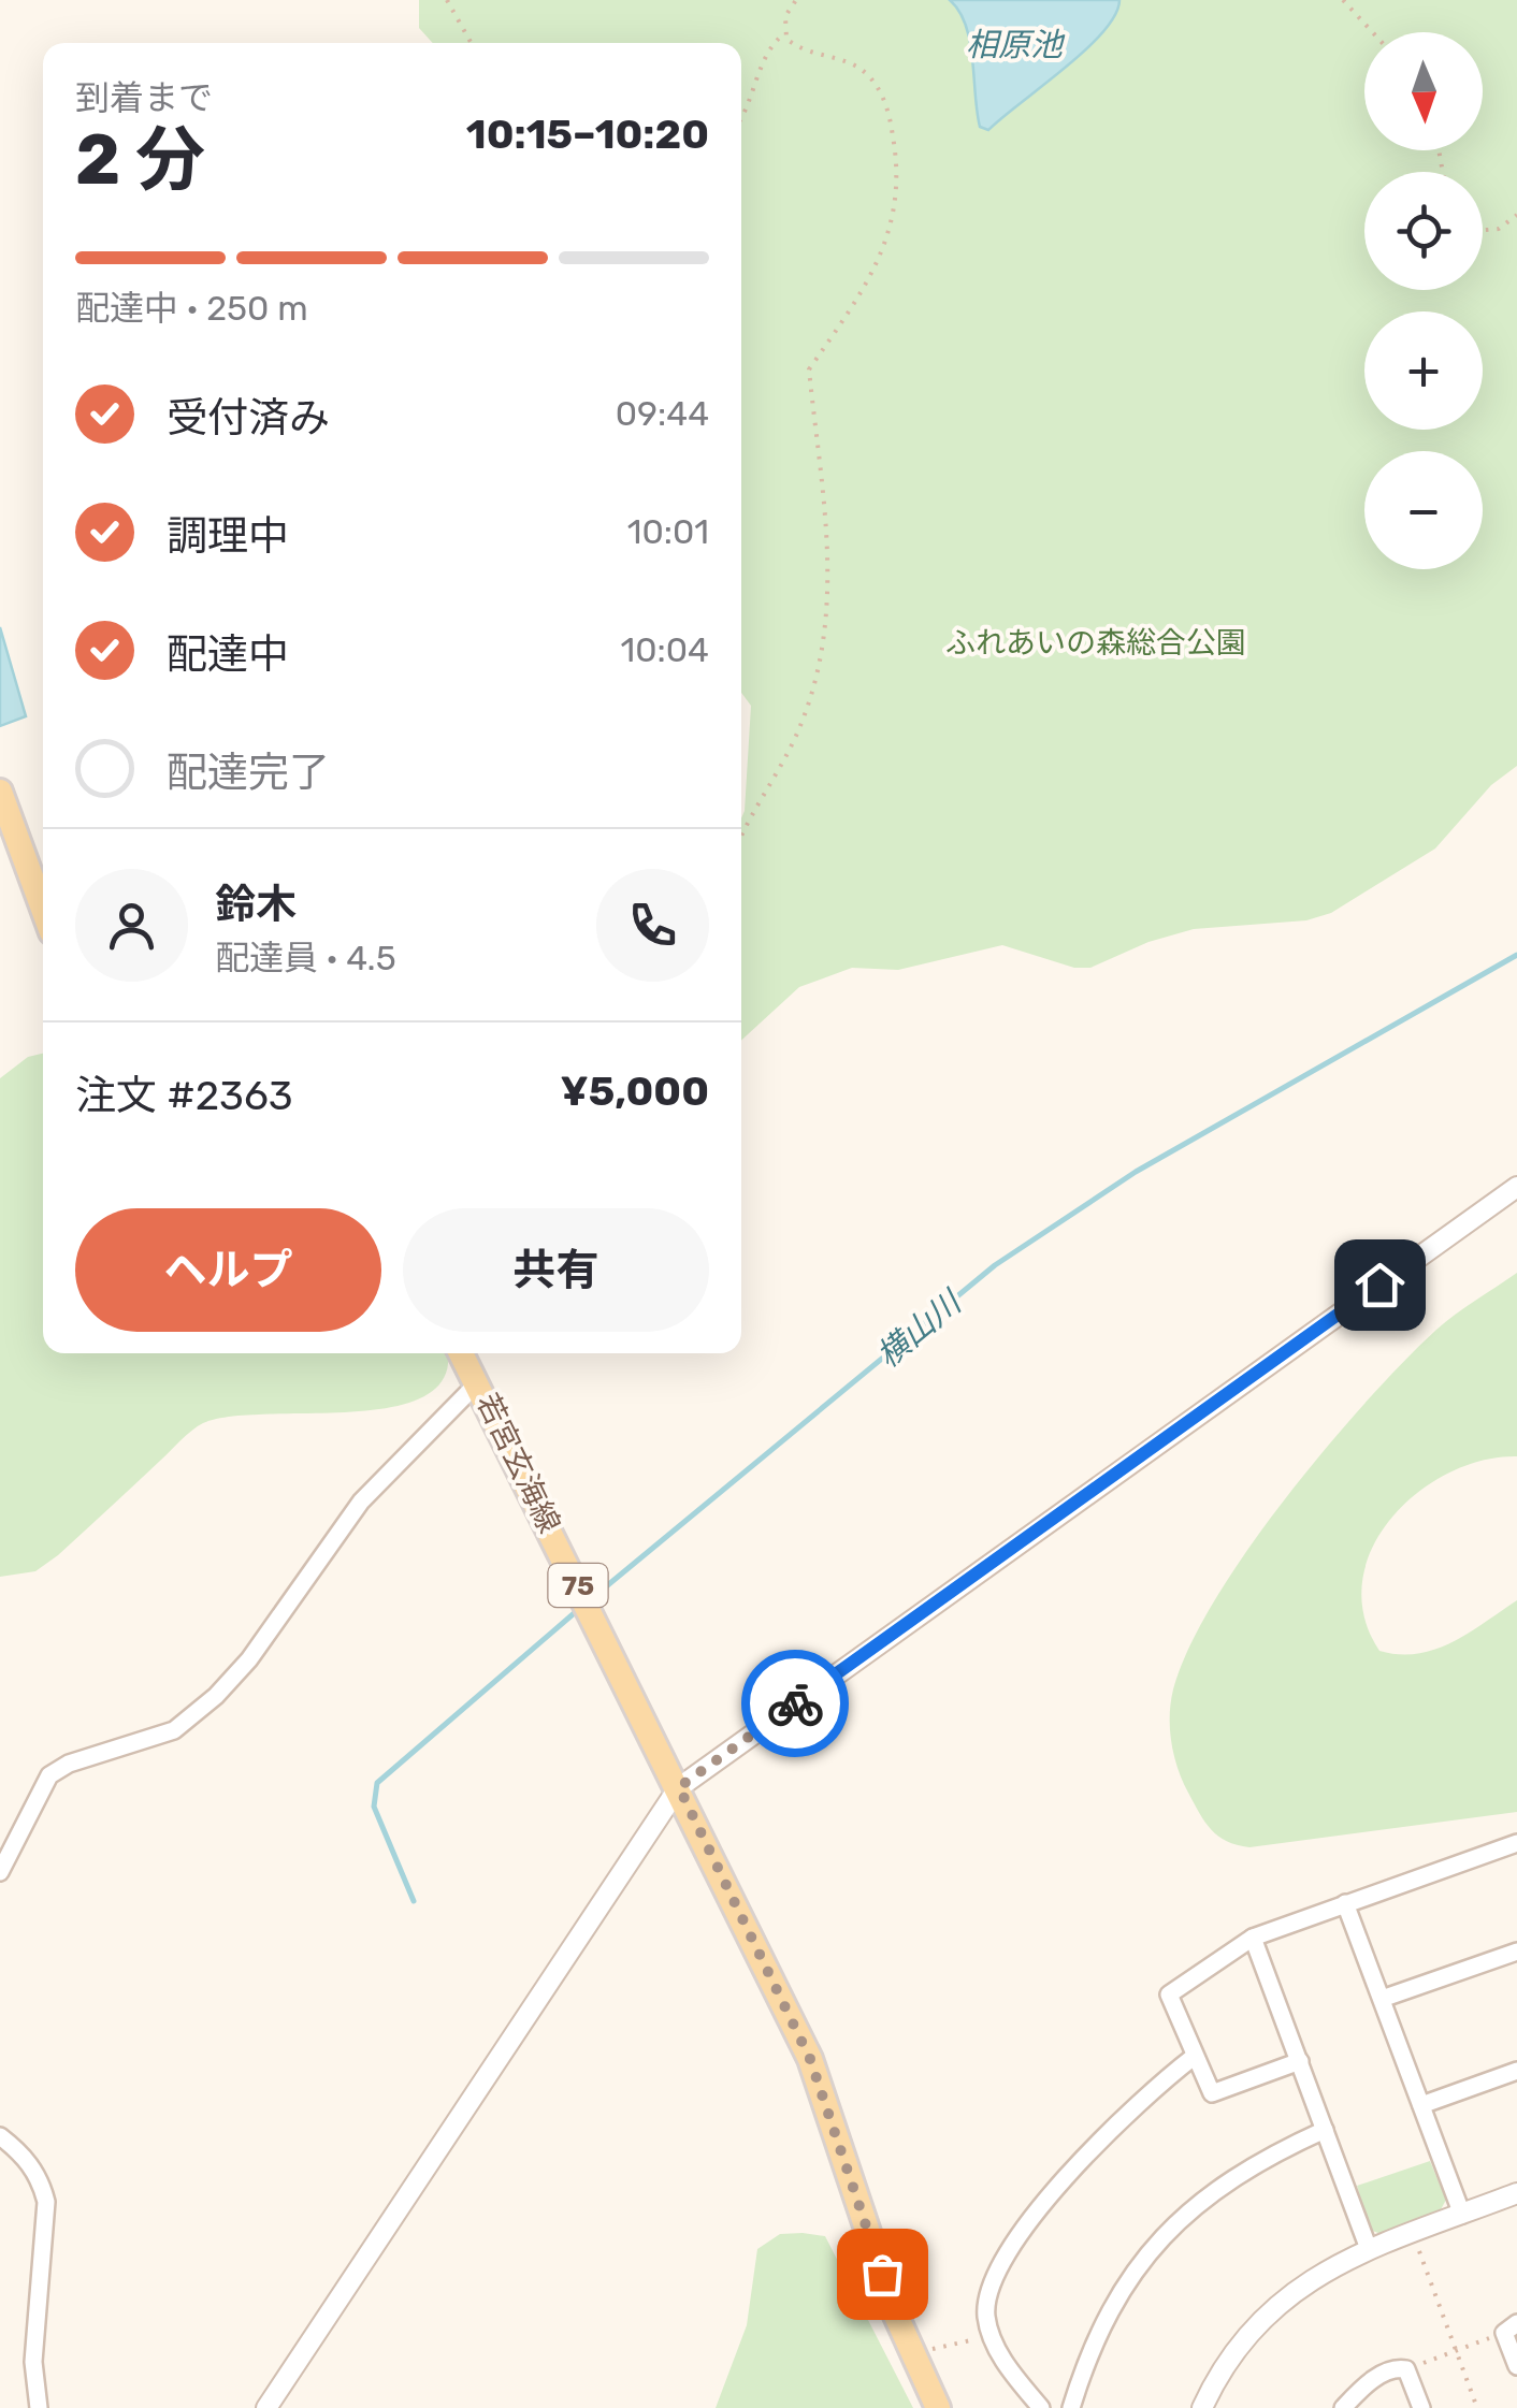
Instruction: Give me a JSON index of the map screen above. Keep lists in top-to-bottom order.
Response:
{
  "streets": {
    "main road": ["若宮玄海線", "75"]
  },
  "water": ["相原池", "横山川"],
  "parks": ["ふれあいの森総合公園"],
  "north": "bottom",
  "page": {
    "map_buttons": ["+", "−"],
    "heading": ["2 分", "到着まで", "10:15–10:20"],
    "panel": [
      "鈴木",
      "配達員 · 4.5",
      "注文 #2363",
      "¥5,000"
    ],
    "bar": "配達中 · 250 m",
    "list": [
      ["受付済み", "09:44"],
      ["調理中", "10:01"],
      ["配達中", "10:04"],
      "配達完了"
    ],
    "buttons": ["ヘルプ", "共有"]
  }
}
